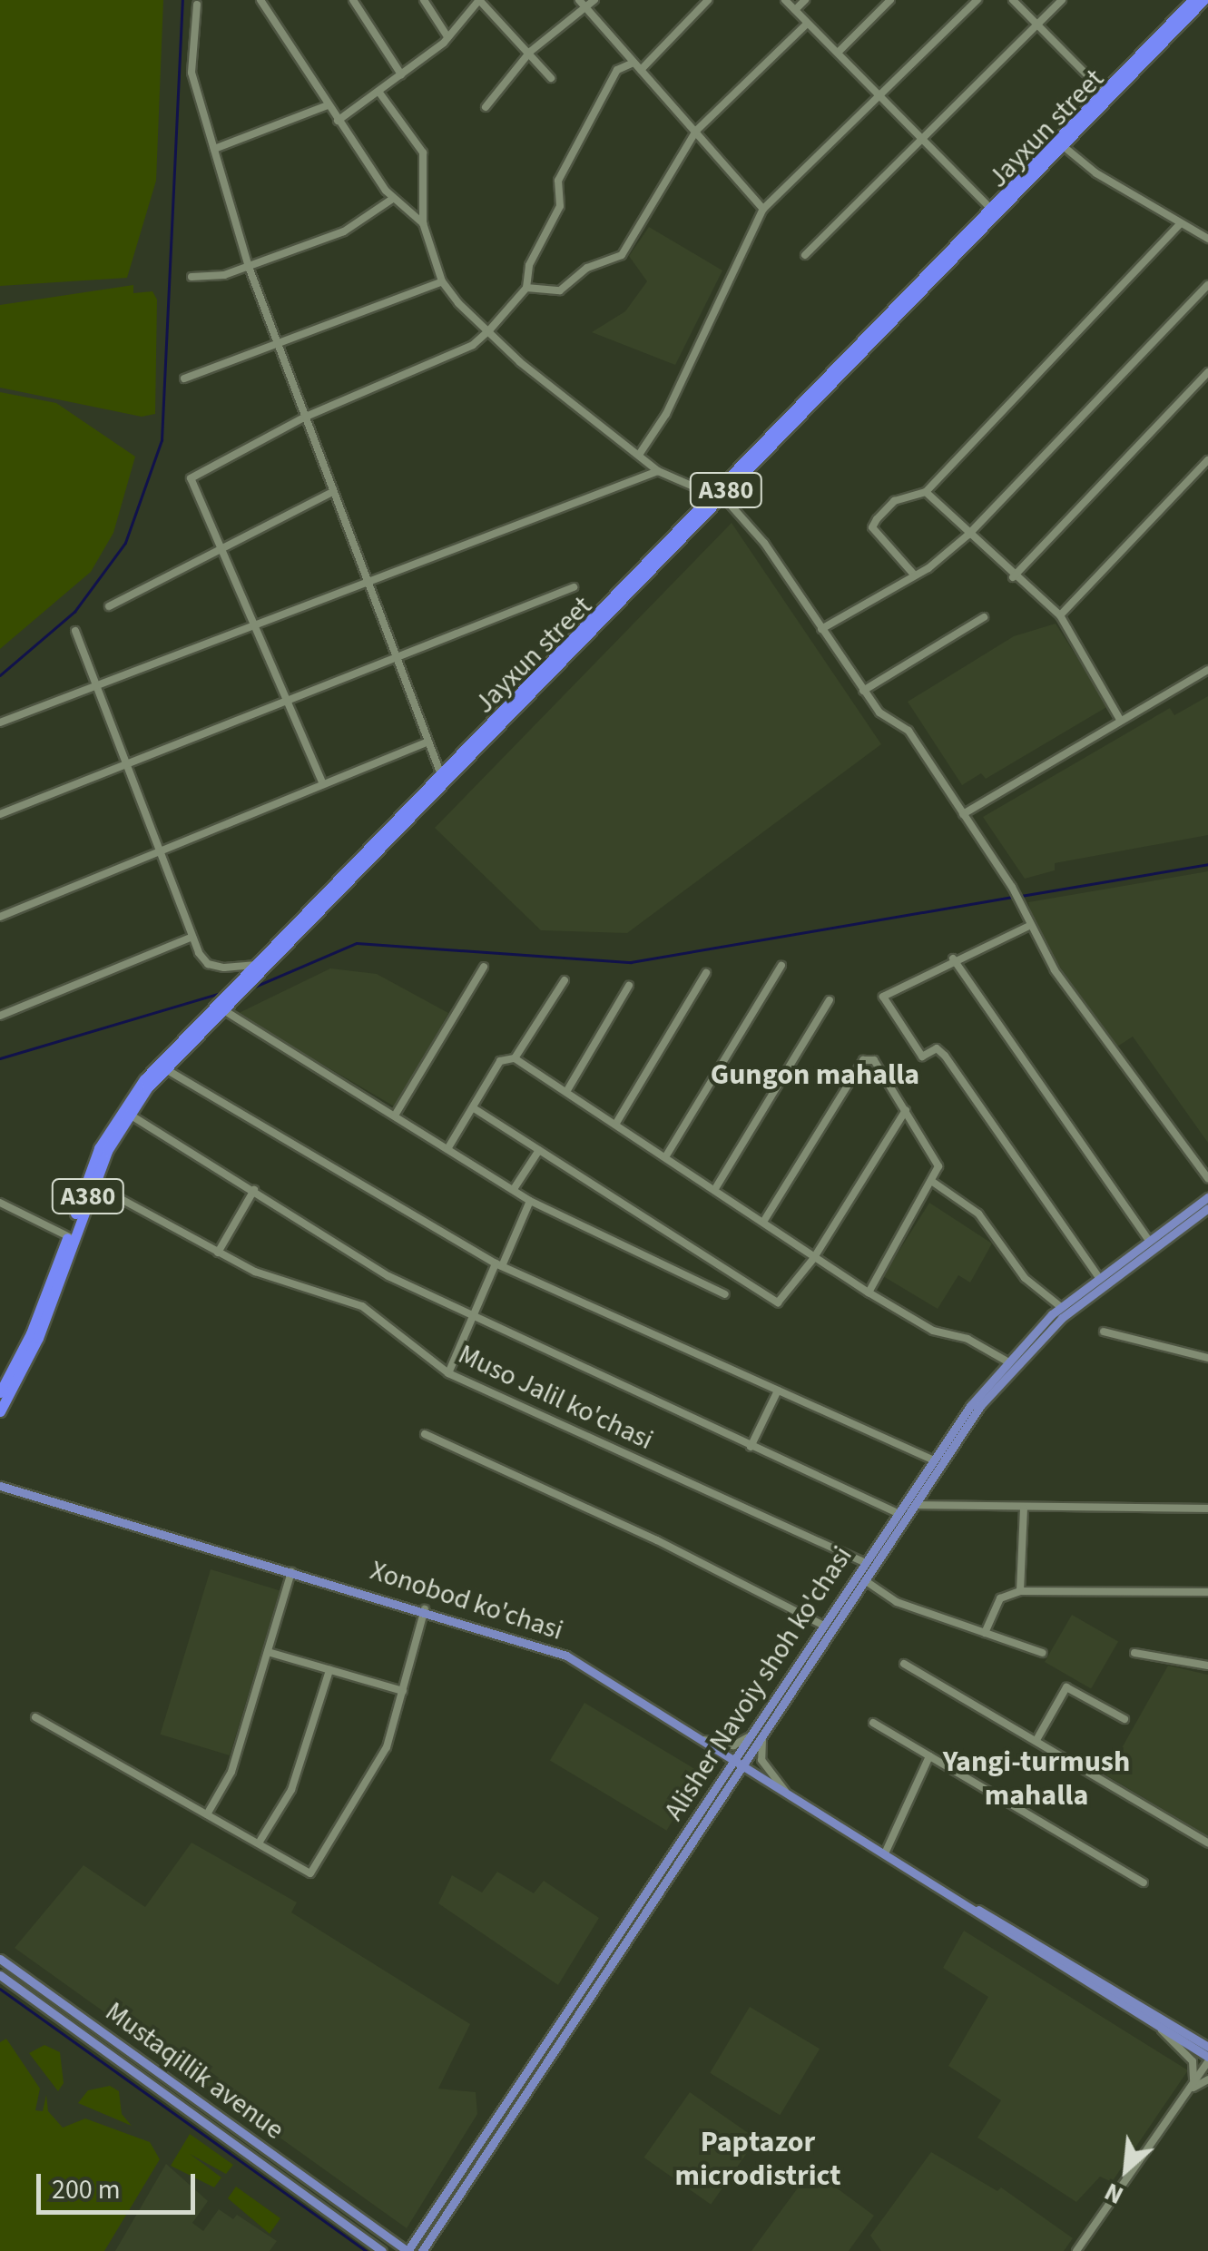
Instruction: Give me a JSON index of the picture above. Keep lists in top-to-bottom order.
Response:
{
  "streets": {
    "highway": ["Jayxun street", "A380"],
    "main road": ["Xonobod ko'chasi", "Alisher Navoiy shoh ko'chasi", "Mustaqillik avenue"],
    "street": ["Muso Jalil ko'chasi"]
  },
  "crossings": [
    ["Jayxun street", "Muso Jalil ko'chasi"],
    ["Muso Jalil ko'chasi", "Alisher Navoiy shoh ko'chasi"],
    ["Xonobod ko'chasi", "Alisher Navoiy shoh ko'chasi"],
    ["Alisher Navoiy shoh ko'chasi", "Mustaqillik avenue"]
  ],
  "districts": ["Gungon mahalla", "Yangi-turmush mahalla", "Paрtazor microdistrict"],
  "scale_bar": "200 m",
  "north": "bottom left"
}
